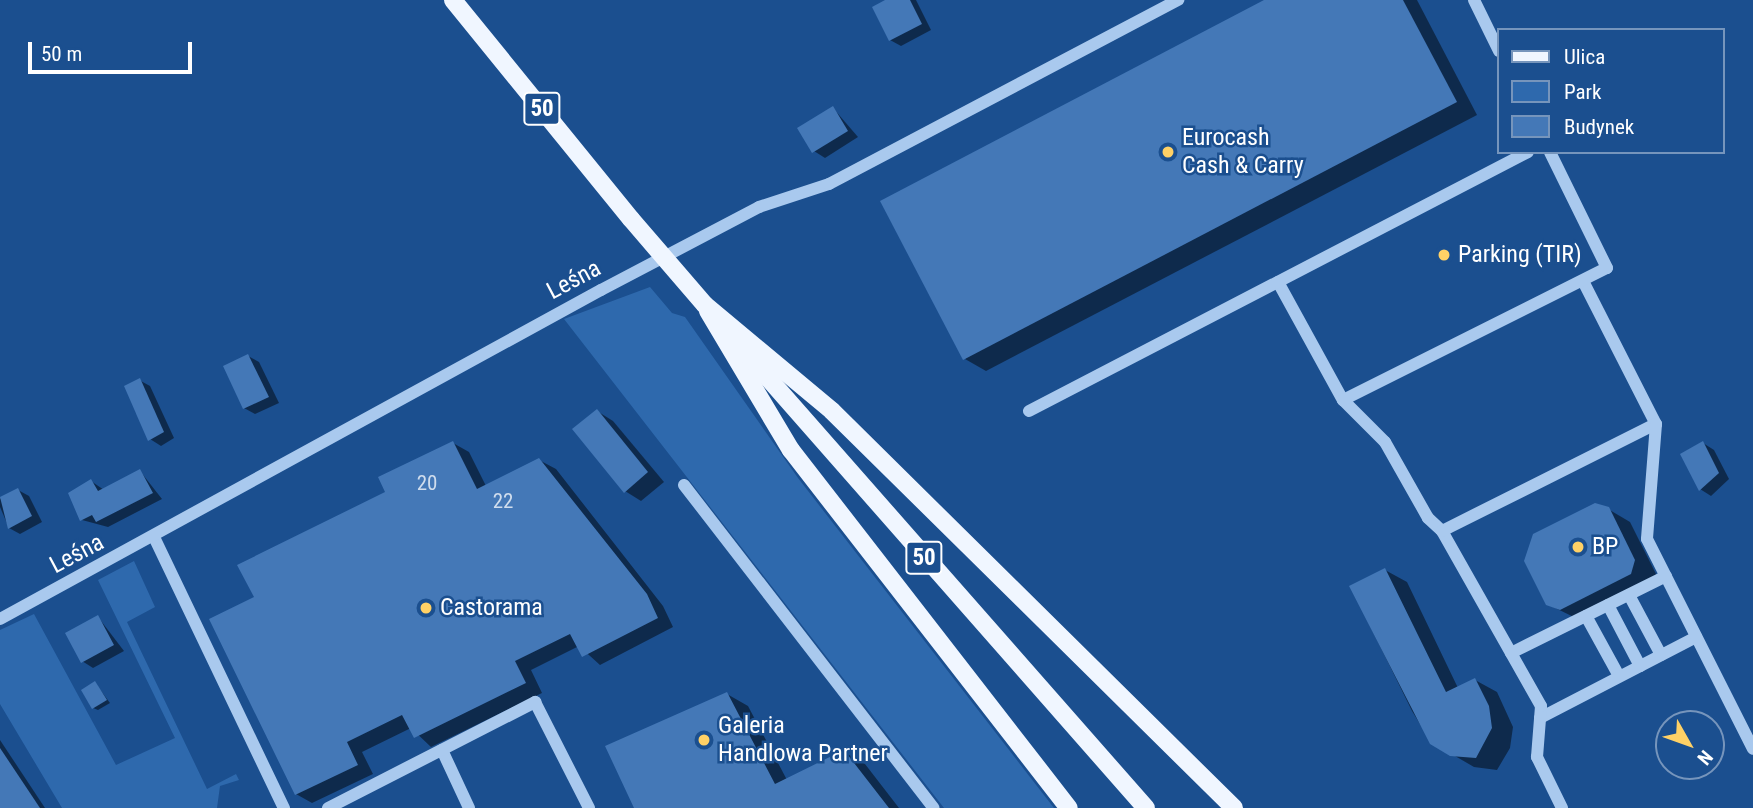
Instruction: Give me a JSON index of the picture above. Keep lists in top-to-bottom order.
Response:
{
  "streets": {
    "main road": ["50"],
    "street": ["Leśna"]
  },
  "places": [
    "Eurocash Cash & Carry",
    "Parking (TIR)",
    "BP",
    "Castorama",
    "Galeria Handlowa Partner"
  ],
  "house_numbers": ["20", "22"],
  "legend": ["Ulica", "Park", "Budynek"],
  "scale_bar": "50 m",
  "north": "bottom right"
}
